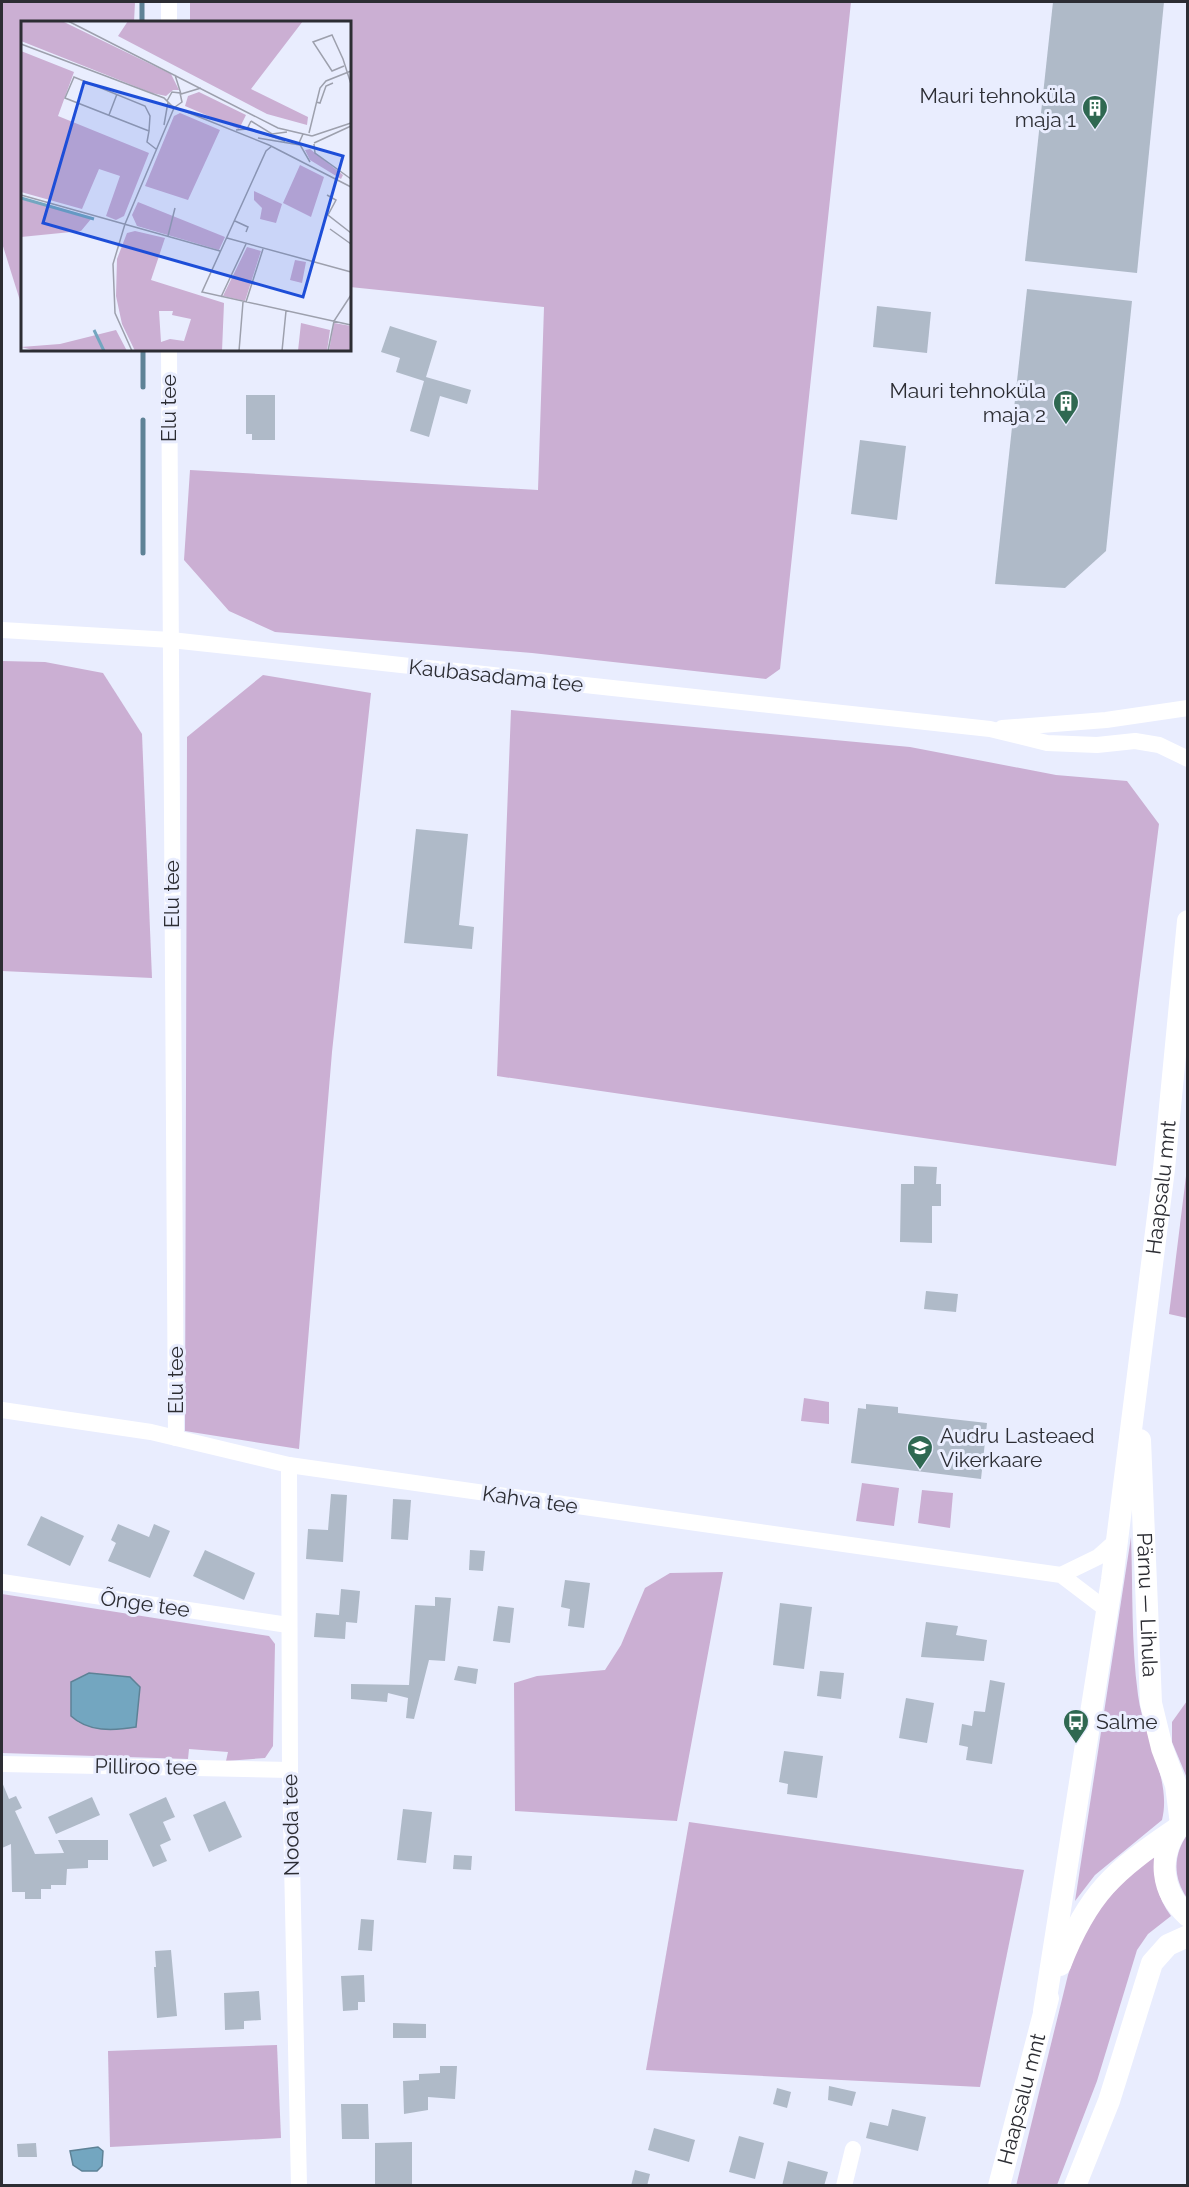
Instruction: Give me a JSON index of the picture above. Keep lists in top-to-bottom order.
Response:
{
  "streets": {
    "main road": ["Haapsalu mnt", "Pärnu — Lihula"],
    "street": [
      "Elu tee",
      "Kaubasadama tee",
      "Kahva tee",
      "Õnge tee",
      "Pilliroo tee",
      "Nooda tee"
    ]
  },
  "crossings": [
    ["Elu tee", "Kaubasadama tee"],
    ["Elu tee", "Kahva tee"],
    ["Haapsalu mnt", "Pärnu — Lihula"],
    ["Kahva tee", "Nooda tee"],
    ["Õnge tee", "Nooda tee"],
    ["Pilliroo tee", "Nooda tee"]
  ],
  "places": {
    "building": ["Mauri tehnoküla maja 1", "Mauri tehnoküla maja 2"],
    "school or university": ["Audru Lasteaed Vikerkaare"],
    "bus stop": ["Salme"]
  }
}
